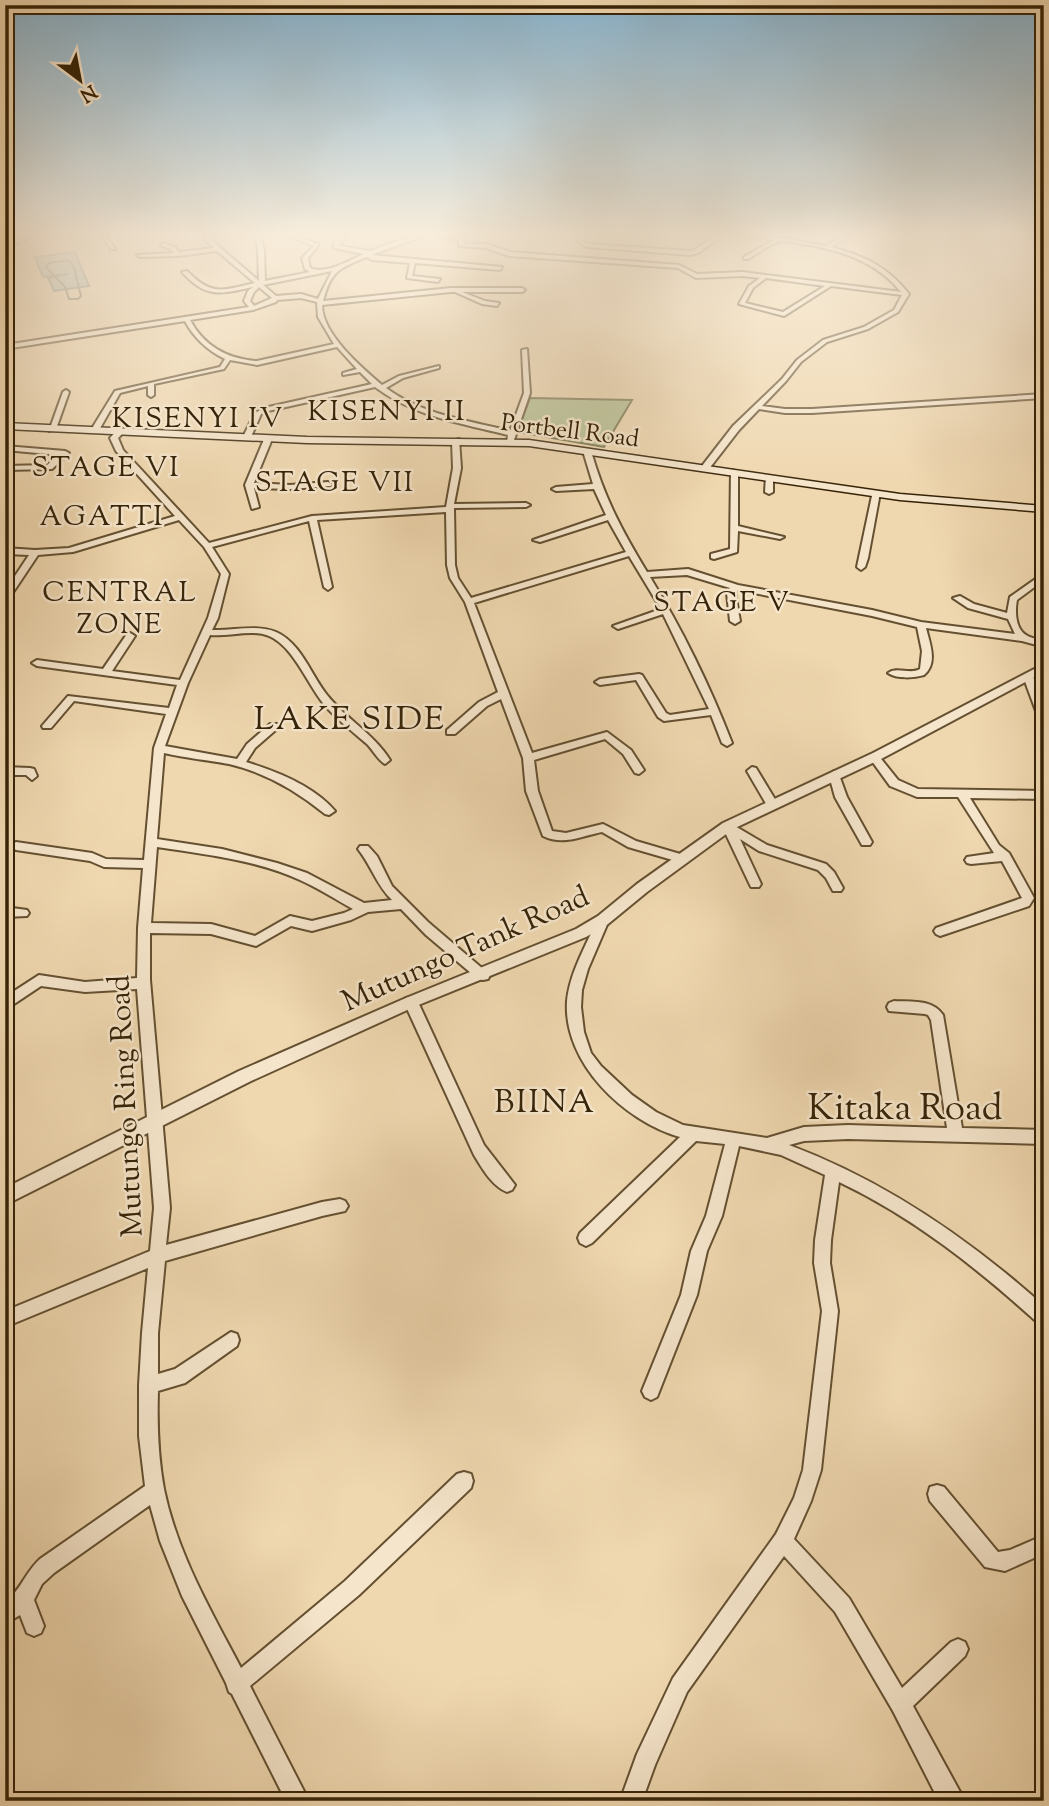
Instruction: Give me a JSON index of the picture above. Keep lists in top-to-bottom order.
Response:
{
  "streets": {
    "main road": ["Portbell Road"],
    "street": ["Mutungo Tank Road", "Mutungo Ring Road", "Kitaka Road"]
  },
  "crossings": [
    ["Portbell Road", "Mutungo Ring Road"],
    ["Mutungo Tank Road", "Mutungo Ring Road"]
  ],
  "districts": [
    "KISENYI II",
    "KISENYI IV",
    "STAGE VI",
    "STAGE VII",
    "AGATTI",
    "CENTRAL ZONE",
    "STAGE V",
    "LAKE SIDE",
    "BIINA"
  ],
  "north": "bottom right"
}
